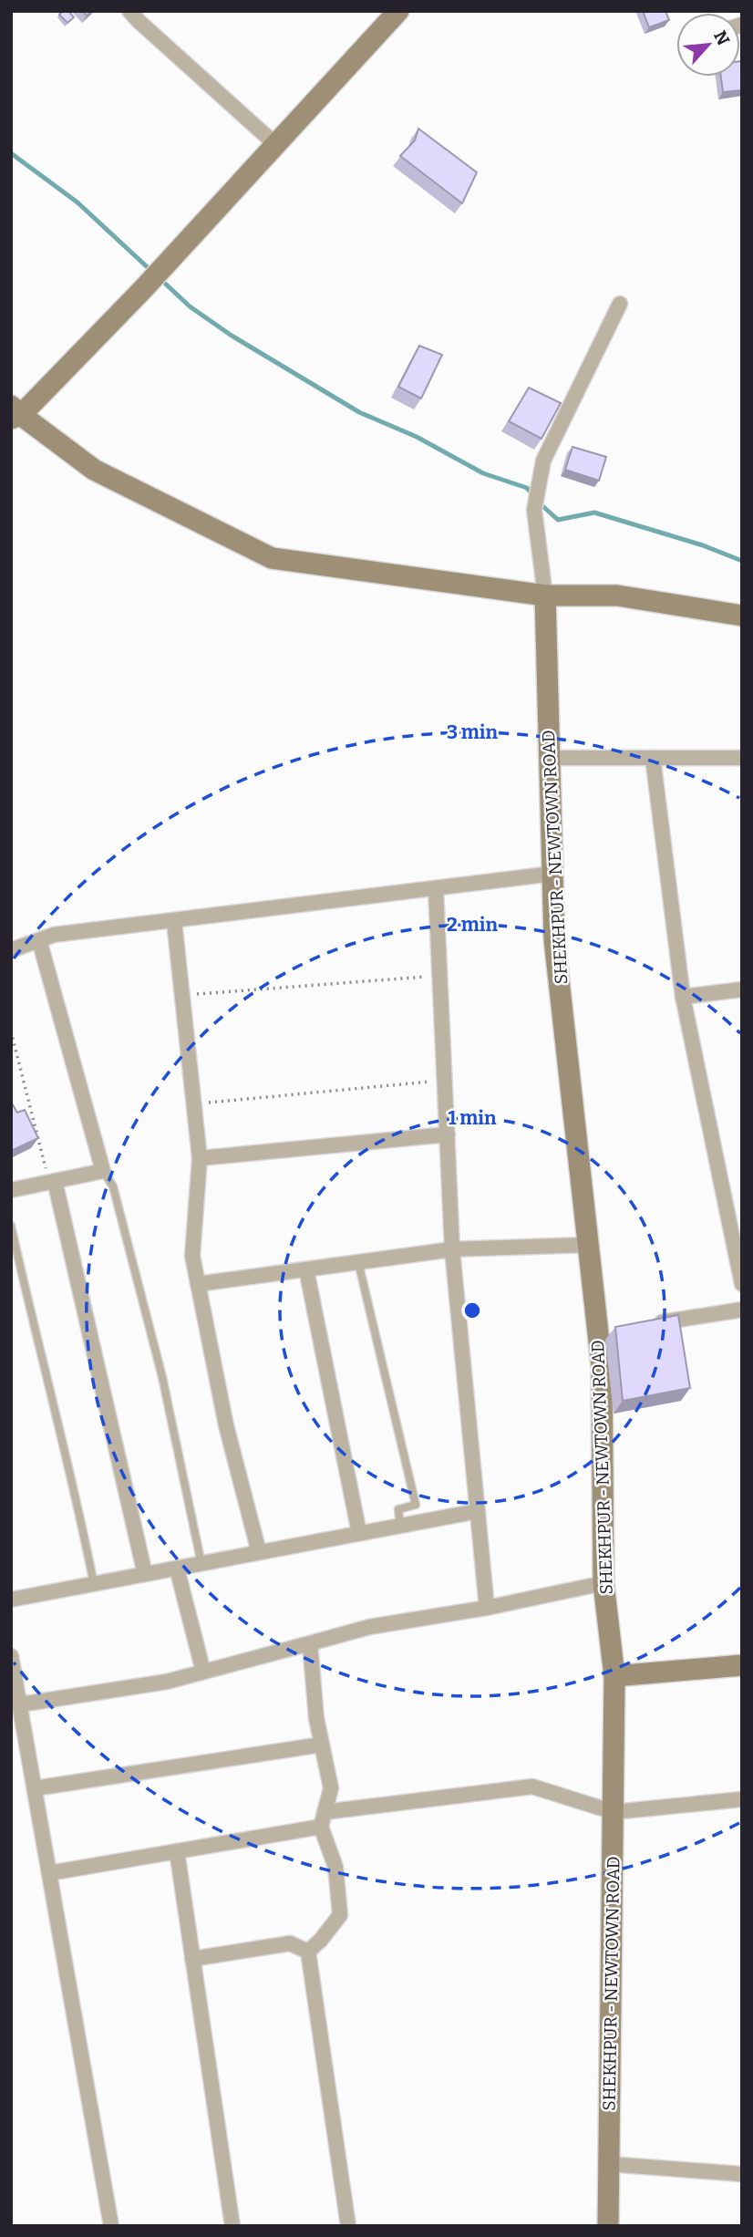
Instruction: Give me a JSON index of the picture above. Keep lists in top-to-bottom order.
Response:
{
  "streets": {
    "street": ["SHEKHPUR - NEWTOWN ROAD"]
  },
  "north": "top right",
  "rings": ["3 min", "2 min", "1 min"]
}
